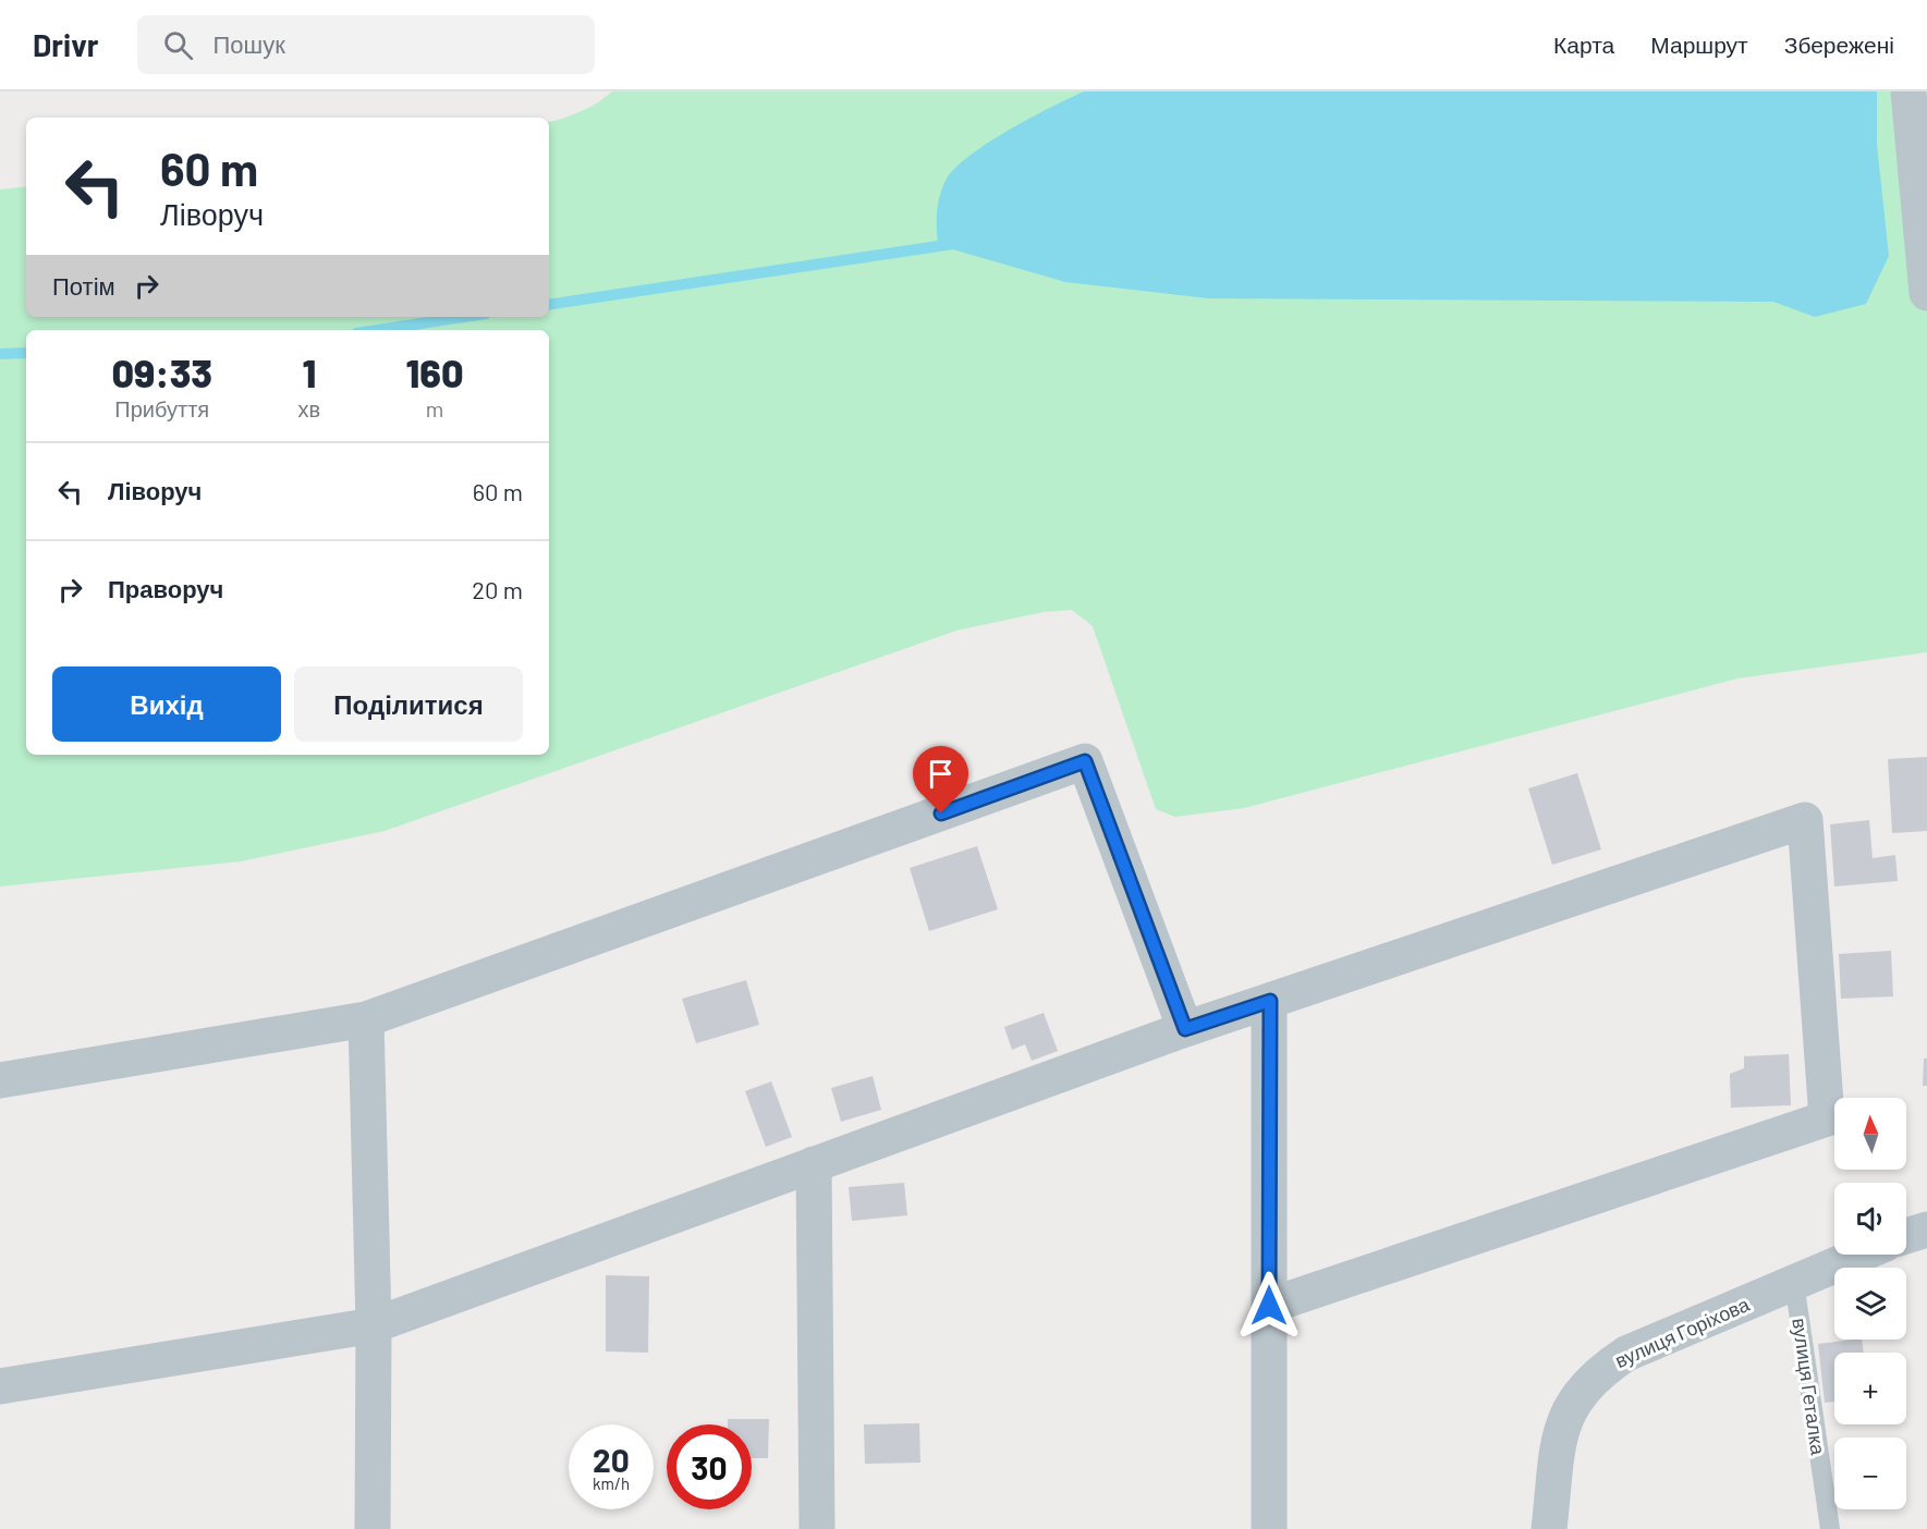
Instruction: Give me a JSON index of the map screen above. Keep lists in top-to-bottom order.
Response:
{
  "streets": {
    "street": ["вулиця Горіхова"],
    "lane": ["вулиця Геталка"]
  },
  "crossings": [
    ["вулиця Горіхова", "вулиця Геталка"]
  ],
  "north": "top",
  "page": {
    "header": "Drivr",
    "search": "Пошук",
    "nav": ["Карта", "Маршрут", "Збережені"],
    "turn": ["60 m", "Ліворуч"],
    "then": "Потім",
    "eta": [
      "09:33",
      "Прибуття",
      "1",
      "хв",
      "160",
      "m"
    ],
    "list": [
      {
        "name": "Ліворуч",
        "value": "60 m"
      },
      {
        "name": "Праворуч",
        "value": "20 m"
      }
    ],
    "buttons": ["Вихід", "Поділитися"],
    "map_buttons": ["+", "−"],
    "speed": "20 km/h",
    "limit": "30"
  }
}
